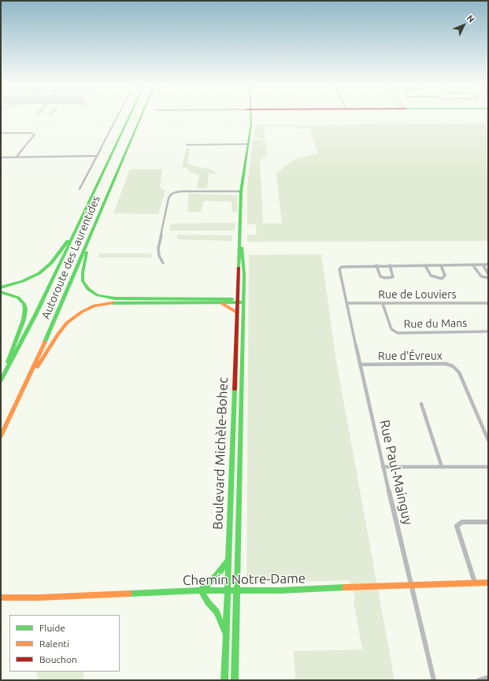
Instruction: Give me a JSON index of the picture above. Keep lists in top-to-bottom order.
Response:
{
  "streets": {
    "main road": ["Autoroute des Laurentides", "Boulevard Michèle-Bohec", "Chemin Notre-Dame"],
    "street": [
      "Rue de Louviers",
      "Rue du Mans",
      "Rue d'Évreux",
      "Rue Paul-Mainguy"
    ]
  },
  "crossings": [
    ["Rue de Louviers", "Rue du Mans"],
    ["Rue de Louviers", "Rue Paul-Mainguy"],
    ["Rue d'Évreux", "Rue Paul-Mainguy"],
    ["Boulevard Michèle-Bohec", "Chemin Notre-Dame"],
    ["Rue Paul-Mainguy", "Chemin Notre-Dame"]
  ],
  "legend": ["Fluide", "Ralenti", "Bouchon"],
  "north": "top right"
}
